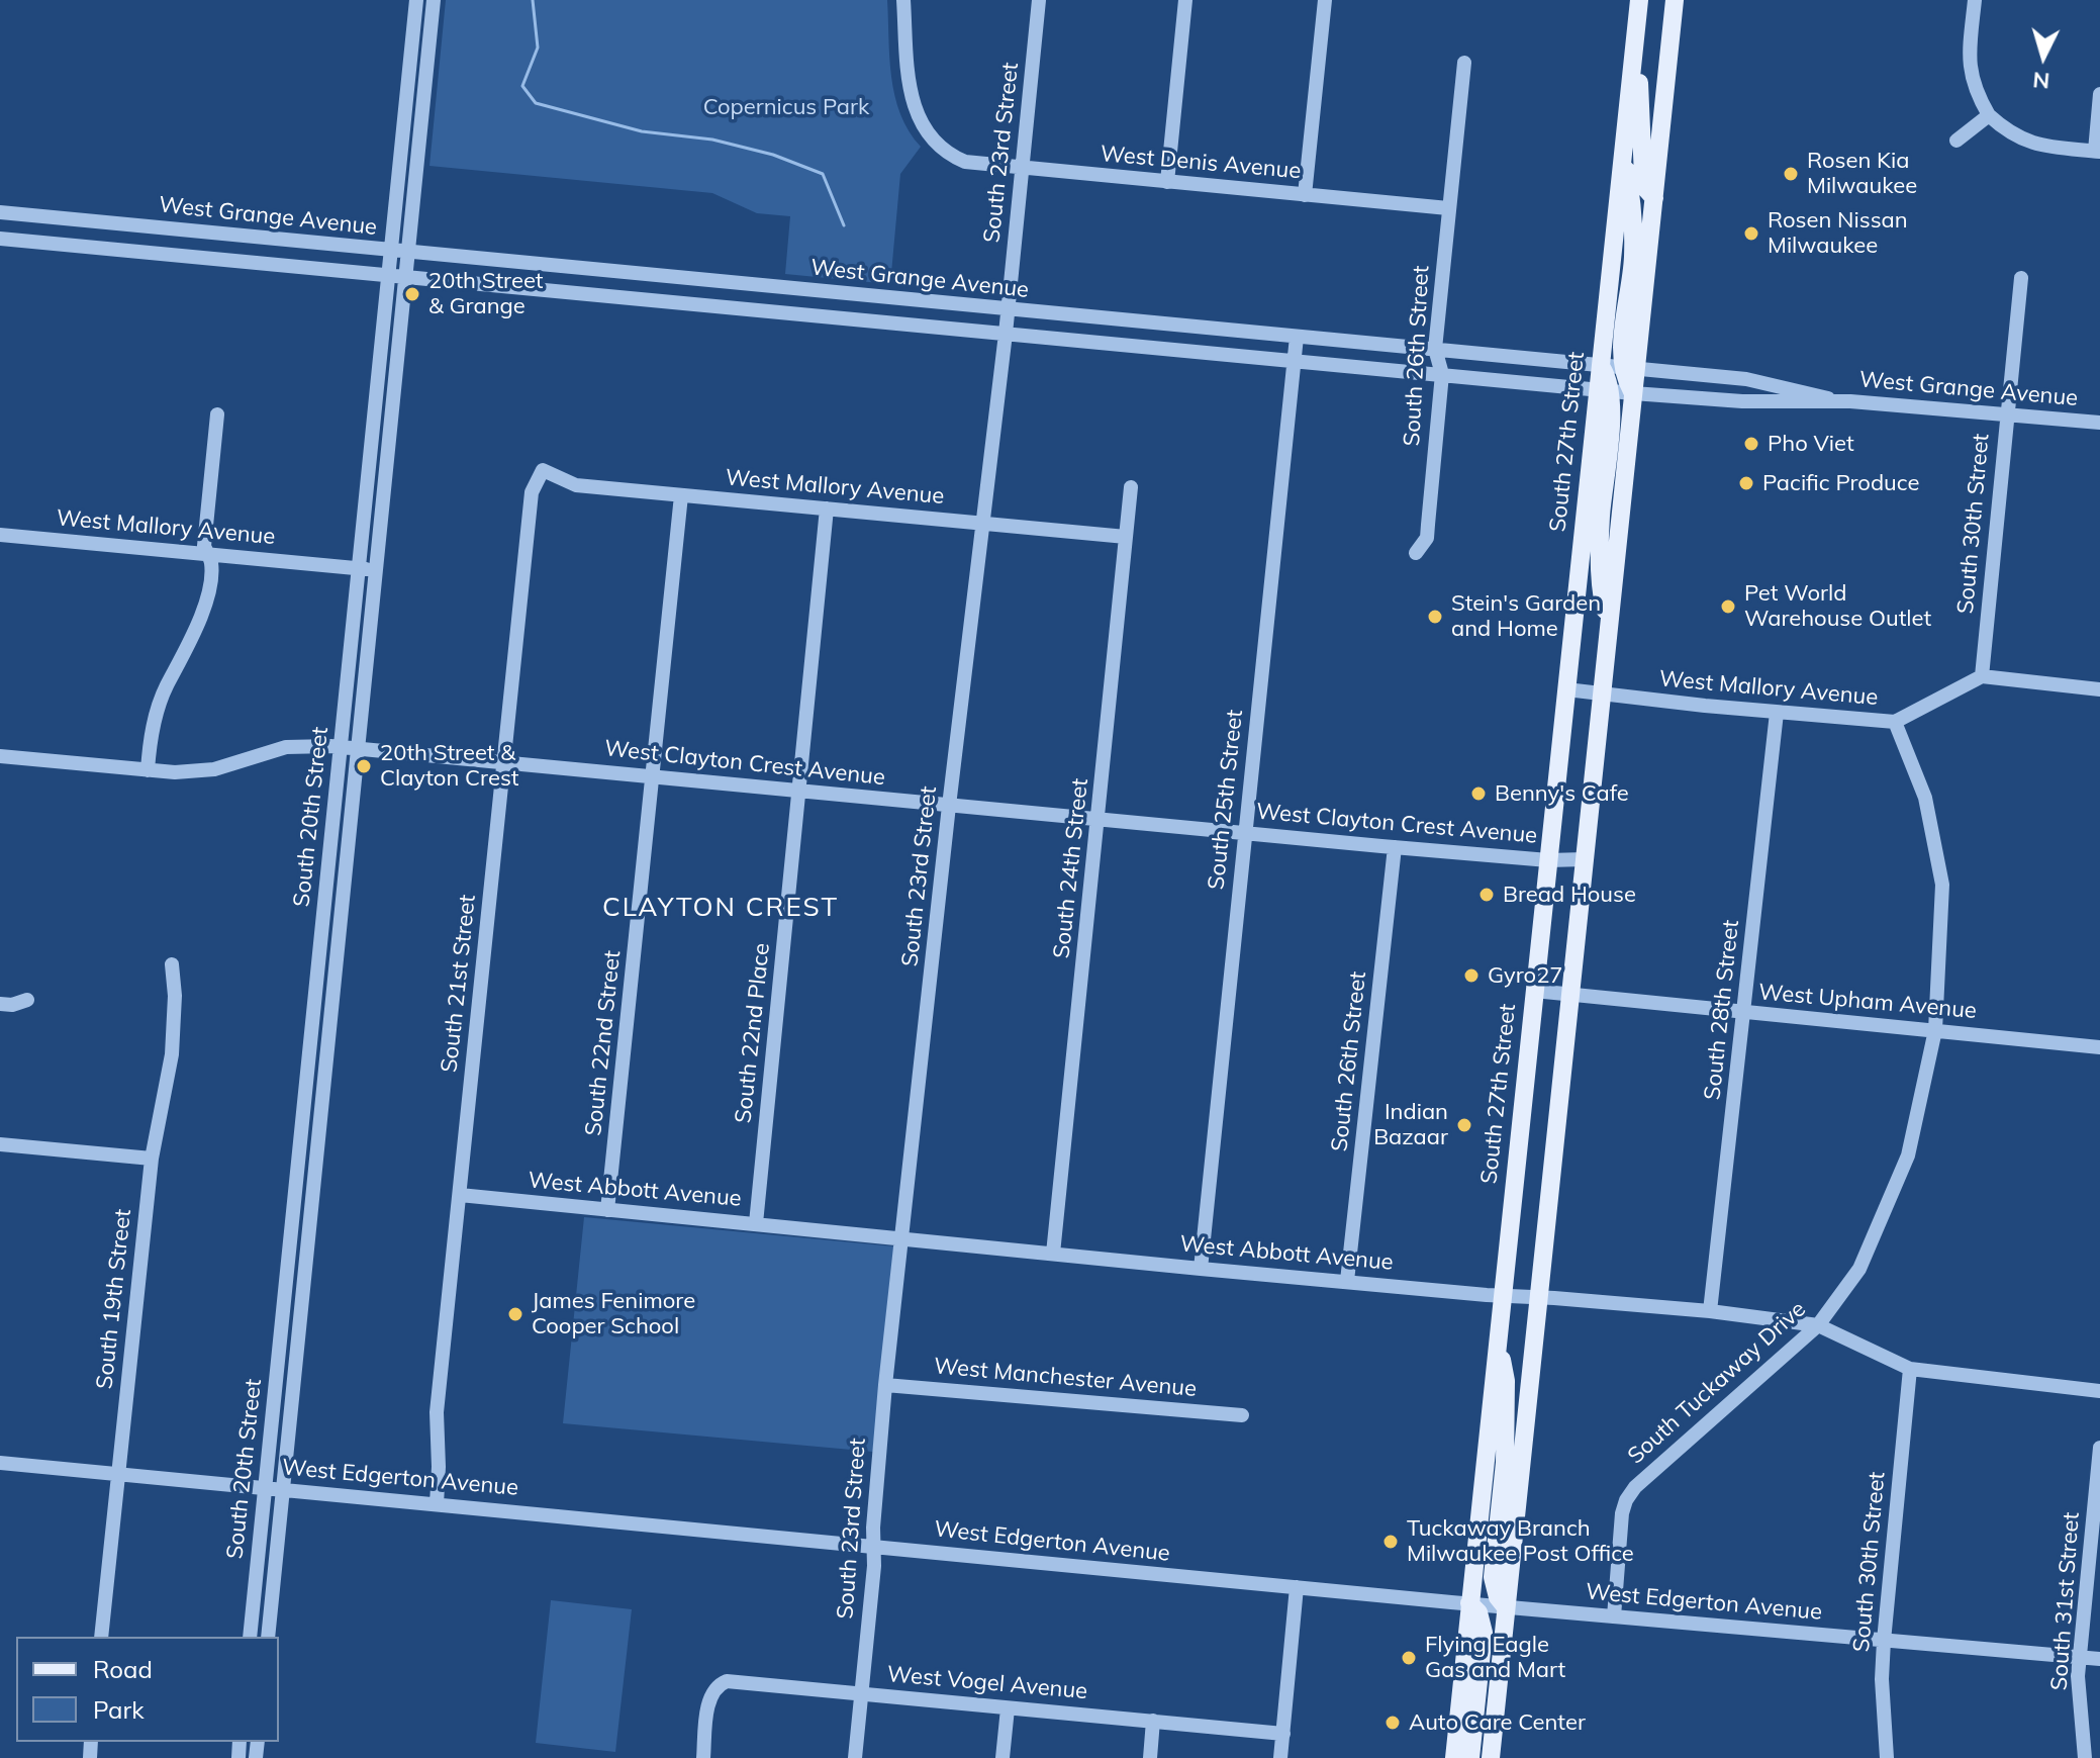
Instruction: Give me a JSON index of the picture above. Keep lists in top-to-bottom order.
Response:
{
  "streets": {
    "main road": ["South 27th Street"],
    "street": [
      "South 23rd Street",
      "West Denis Avenue",
      "West Grange Avenue",
      "South 26th Street",
      "West Mallory Avenue",
      "South 30th Street",
      "West Clayton Crest Avenue",
      "South 25th Street",
      "South 20th Street",
      "South 24th Street",
      "South 21st Street",
      "West Upham Avenue",
      "South 28th Street",
      "South 22nd Place",
      "South 22nd Street",
      "West Abbott Avenue",
      "South 19th Street",
      "West Manchester Avenue",
      "South Tuckaway Drive",
      "West Edgerton Avenue",
      "South 31st Street",
      "West Vogel Avenue"
    ]
  },
  "crossings": [
    ["South 23rd Street", "West Denis Avenue"],
    ["South 23rd Street", "West Grange Avenue"],
    ["South 23rd Street", "West Mallory Avenue"],
    ["South 23rd Street", "West Clayton Crest Avenue"],
    ["South 23rd Street", "West Abbott Avenue"],
    ["South 23rd Street", "West Manchester Avenue"],
    ["South 23rd Street", "West Edgerton Avenue"],
    ["South 23rd Street", "West Vogel Avenue"],
    ["West Denis Avenue", "South 26th Street"],
    ["West Grange Avenue", "South 26th Street"],
    ["West Grange Avenue", "South 27th Street"],
    ["West Grange Avenue", "South 30th Street"],
    ["West Grange Avenue", "South 25th Street"],
    ["West Grange Avenue", "South 20th Street"],
    ["South 26th Street", "West Clayton Crest Avenue"],
    ["South 26th Street", "West Abbott Avenue"],
    ["South 27th Street", "West Mallory Avenue"],
    ["South 27th Street", "West Clayton Crest Avenue"],
    ["South 27th Street", "West Upham Avenue"],
    ["South 27th Street", "West Abbott Avenue"],
    ["South 27th Street", "West Edgerton Avenue"],
    ["West Mallory Avenue", "South 30th Street"],
    ["West Mallory Avenue", "South 20th Street"],
    ["West Mallory Avenue", "South 24th Street"],
    ["West Mallory Avenue", "South 21st Street"],
    ["West Mallory Avenue", "South 28th Street"],
    ["West Mallory Avenue", "South 22nd Place"],
    ["West Mallory Avenue", "South 22nd Street"],
    ["West Mallory Avenue", "South Tuckaway Drive"],
    ["South 30th Street", "West Abbott Avenue"],
    ["South 30th Street", "West Edgerton Avenue"],
    ["West Clayton Crest Avenue", "South 25th Street"],
    ["West Clayton Crest Avenue", "South 20th Street"],
    ["West Clayton Crest Avenue", "South 24th Street"],
    ["West Clayton Crest Avenue", "South 21st Street"],
    ["West Clayton Crest Avenue", "South 22nd Place"],
    ["West Clayton Crest Avenue", "South 22nd Street"],
    ["South 25th Street", "West Abbott Avenue"],
    ["South 20th Street", "West Edgerton Avenue"],
    ["South 24th Street", "West Abbott Avenue"],
    ["South 21st Street", "West Abbott Avenue"],
    ["South 21st Street", "West Edgerton Avenue"],
    ["West Upham Avenue", "South 28th Street"],
    ["West Upham Avenue", "South Tuckaway Drive"],
    ["South 28th Street", "West Abbott Avenue"],
    ["South 22nd Place", "West Abbott Avenue"],
    ["South 22nd Street", "West Abbott Avenue"],
    ["West Abbott Avenue", "South Tuckaway Drive"],
    ["South 19th Street", "West Edgerton Avenue"],
    ["South Tuckaway Drive", "West Edgerton Avenue"],
    ["West Edgerton Avenue", "South 31st Street"]
  ],
  "districts": ["CLAYTON CREST"],
  "parks": ["Copernicus Park"],
  "places": [
    "Rosen Kia Milwaukee",
    "Rosen Nissan Milwaukee",
    "20th Street & Grange",
    "Pho Viet",
    "Pacific Produce",
    "Pet World Warehouse Outlet",
    "Stein's Garden and Home",
    "20th Street & Clayton Crest",
    "Benny's Cafe",
    "Bread House",
    "Gyro27",
    "Indian Bazaar",
    "James Fenimore Cooper School",
    "Tuckaway Branch Milwaukee Post Office",
    "Flying Eagle Gas and Mart",
    "Auto Care Center"
  ],
  "legend": ["Road", "Park"],
  "north": "bottom"
}
